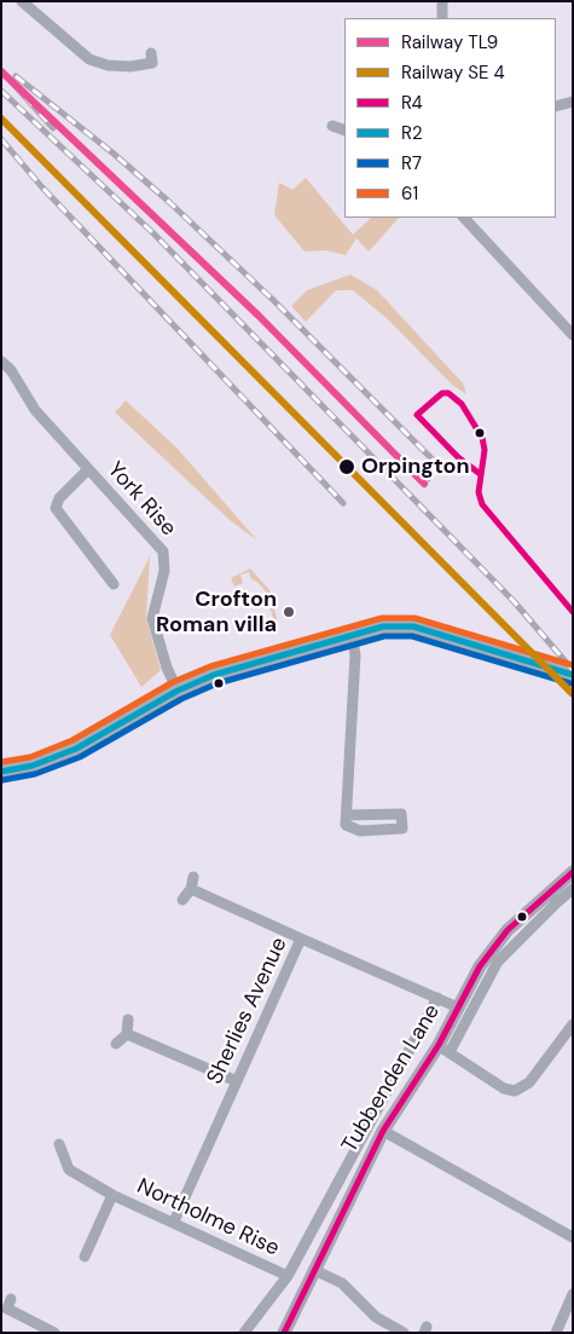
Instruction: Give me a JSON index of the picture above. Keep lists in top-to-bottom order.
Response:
{
  "streets": {
    "street": [
      "York Rise",
      "Sherlies Avenue",
      "Tubbenden Lane",
      "Northolme Rise"
    ]
  },
  "crossings": [
    ["Sherlies Avenue", "Tubbenden Lane"],
    ["Sherlies Avenue", "Northolme Rise"]
  ],
  "places": ["Orpington", "Crofton Roman villa"],
  "lines": [
    "rail line TL9",
    "transit line R4",
    "transit line 61",
    "transit line R2",
    "transit line R7"
  ],
  "legend": [
    "Railway TL9",
    "Railway SE 4",
    "R4",
    "R2",
    "R7",
    "61"
  ]
}
